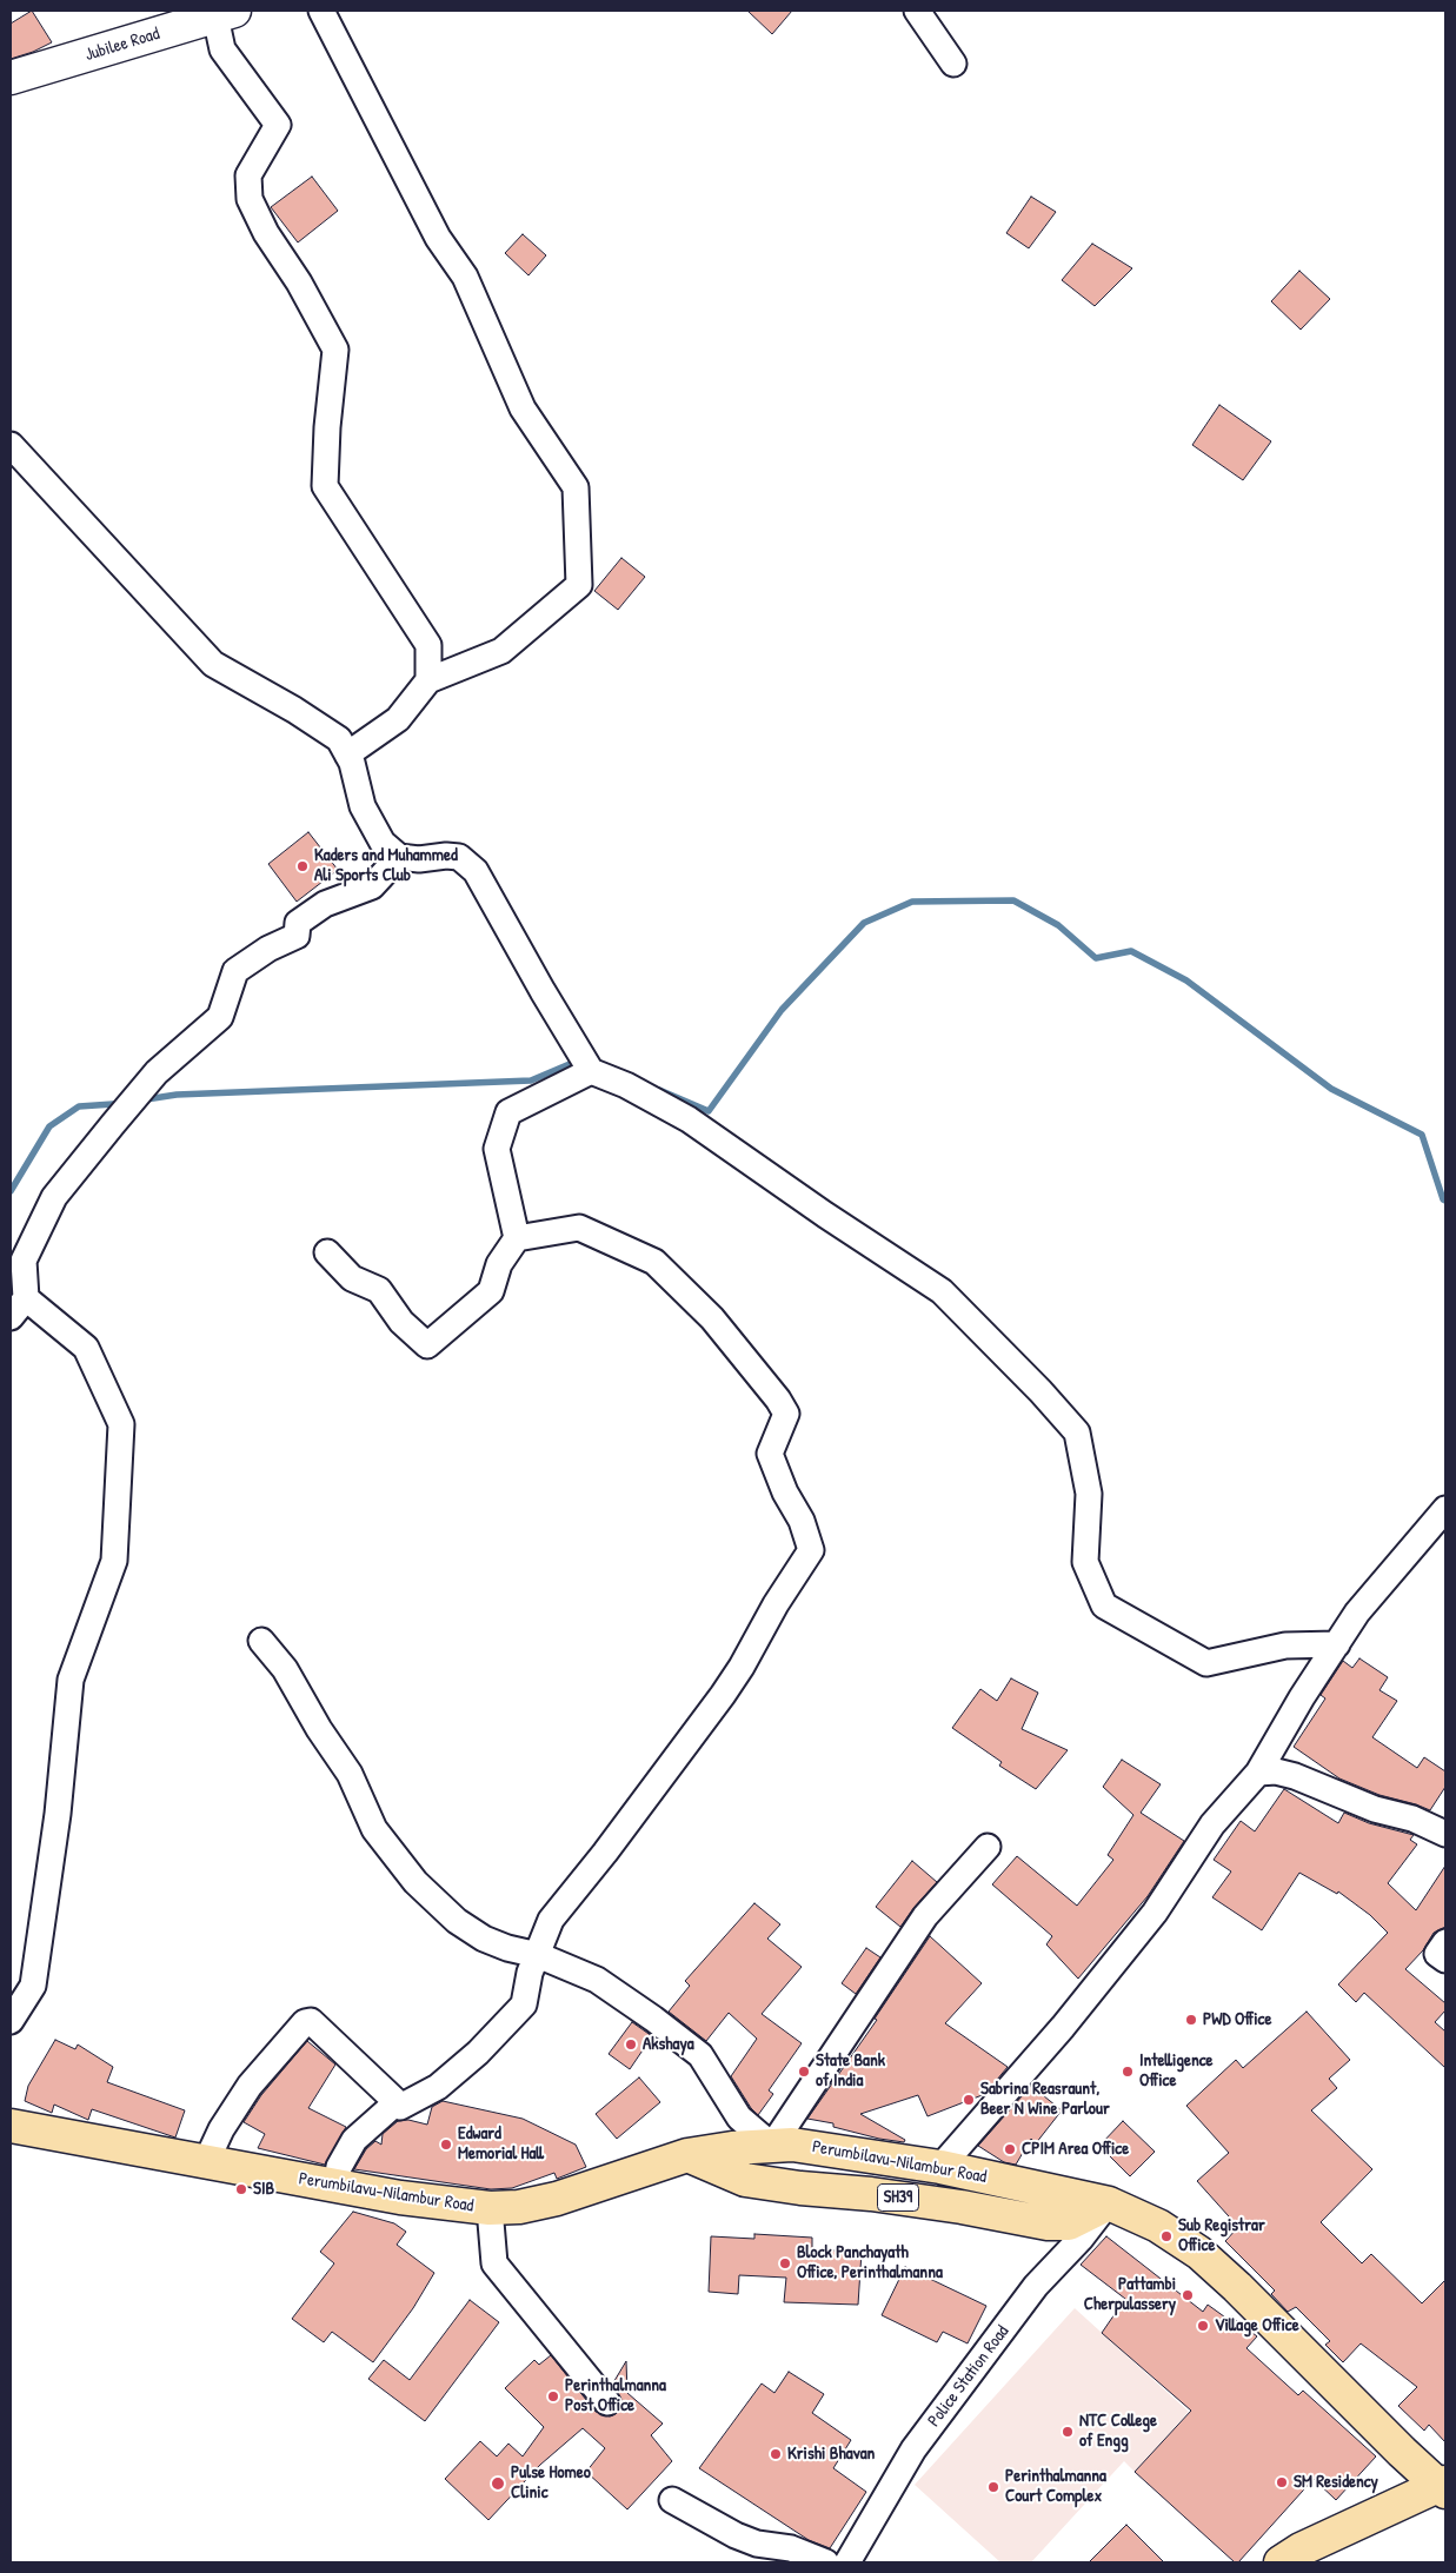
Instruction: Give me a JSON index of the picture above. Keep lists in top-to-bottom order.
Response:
{
  "streets": {
    "main road": ["Jubilee Road", "Perumbilavu-Nilambur Road", "SH39"],
    "street": ["Police Station Road"]
  },
  "crossings": [
    ["Perumbilavu-Nilambur Road", "Police Station Road"]
  ],
  "places": [
    "Kaders and Muhammed Ali Sports Club",
    "PWD Office",
    "Akshaya",
    "State Bank of India",
    "Intelligence Office",
    "Sabrina Reasraunt, Beer N Wine Parlour",
    "Edward Memorial Hall",
    "CPIM Area Office",
    "SIB",
    "Sub Registrar Office",
    "Block Panchayath Office, Perinthalmanna",
    "Pattambi Cherpulassery",
    "Village Office",
    "Perinthalmanna Post Office",
    "NTC College of Engg",
    "Krishi Bhavan",
    "SM Residency",
    "Pulse Homeo Clinic",
    "Perinthalmanna Court Complex"
  ]
}
